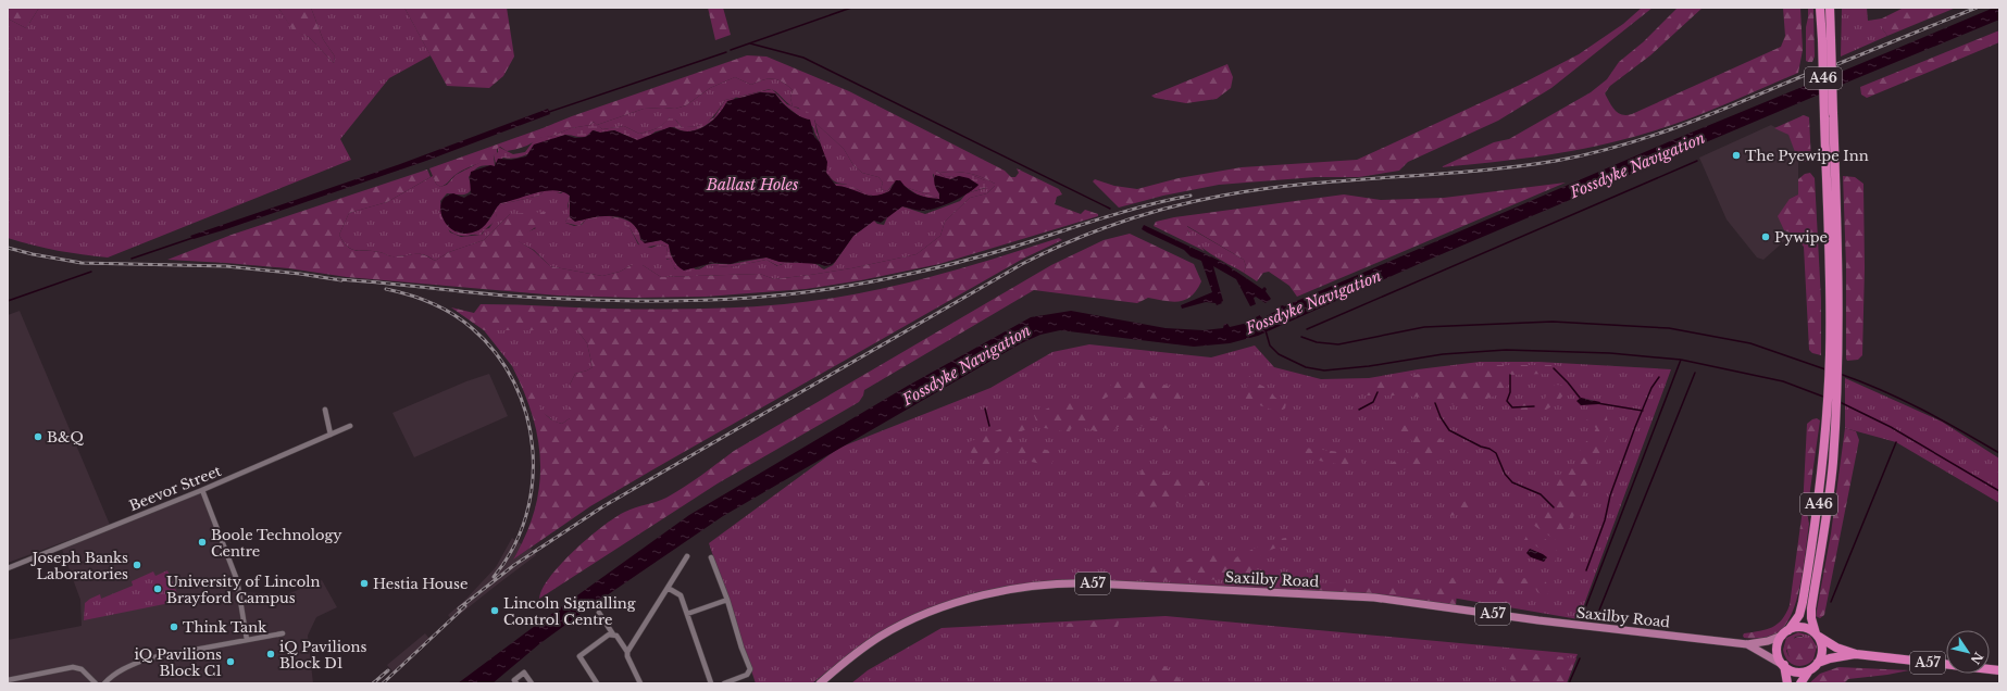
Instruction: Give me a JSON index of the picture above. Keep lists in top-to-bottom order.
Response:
{
  "streets": {
    "highway": ["A46", "A57"],
    "main road": ["Saxilby Road"],
    "street": ["Beevor Street"]
  },
  "crossings": [
    ["A46", "Saxilby Road"],
    ["A46", "A57"],
    ["Saxilby Road", "A57"]
  ],
  "water": ["Fossdyke Navigation", "Ballast Holes"],
  "places": [
    "The Pyewipe Inn",
    "Pywipe",
    "B&Q",
    "Boole Technology Centre",
    "Joseph Banks Laboratories",
    "Hestia House",
    "University of Lincoln Brayford Campus",
    "Lincoln Signalling Control Centre",
    "Think Tank",
    "iQ Pavilions Block D1",
    "iQ Pavilions Block C1"
  ],
  "north": "bottom right"
}
